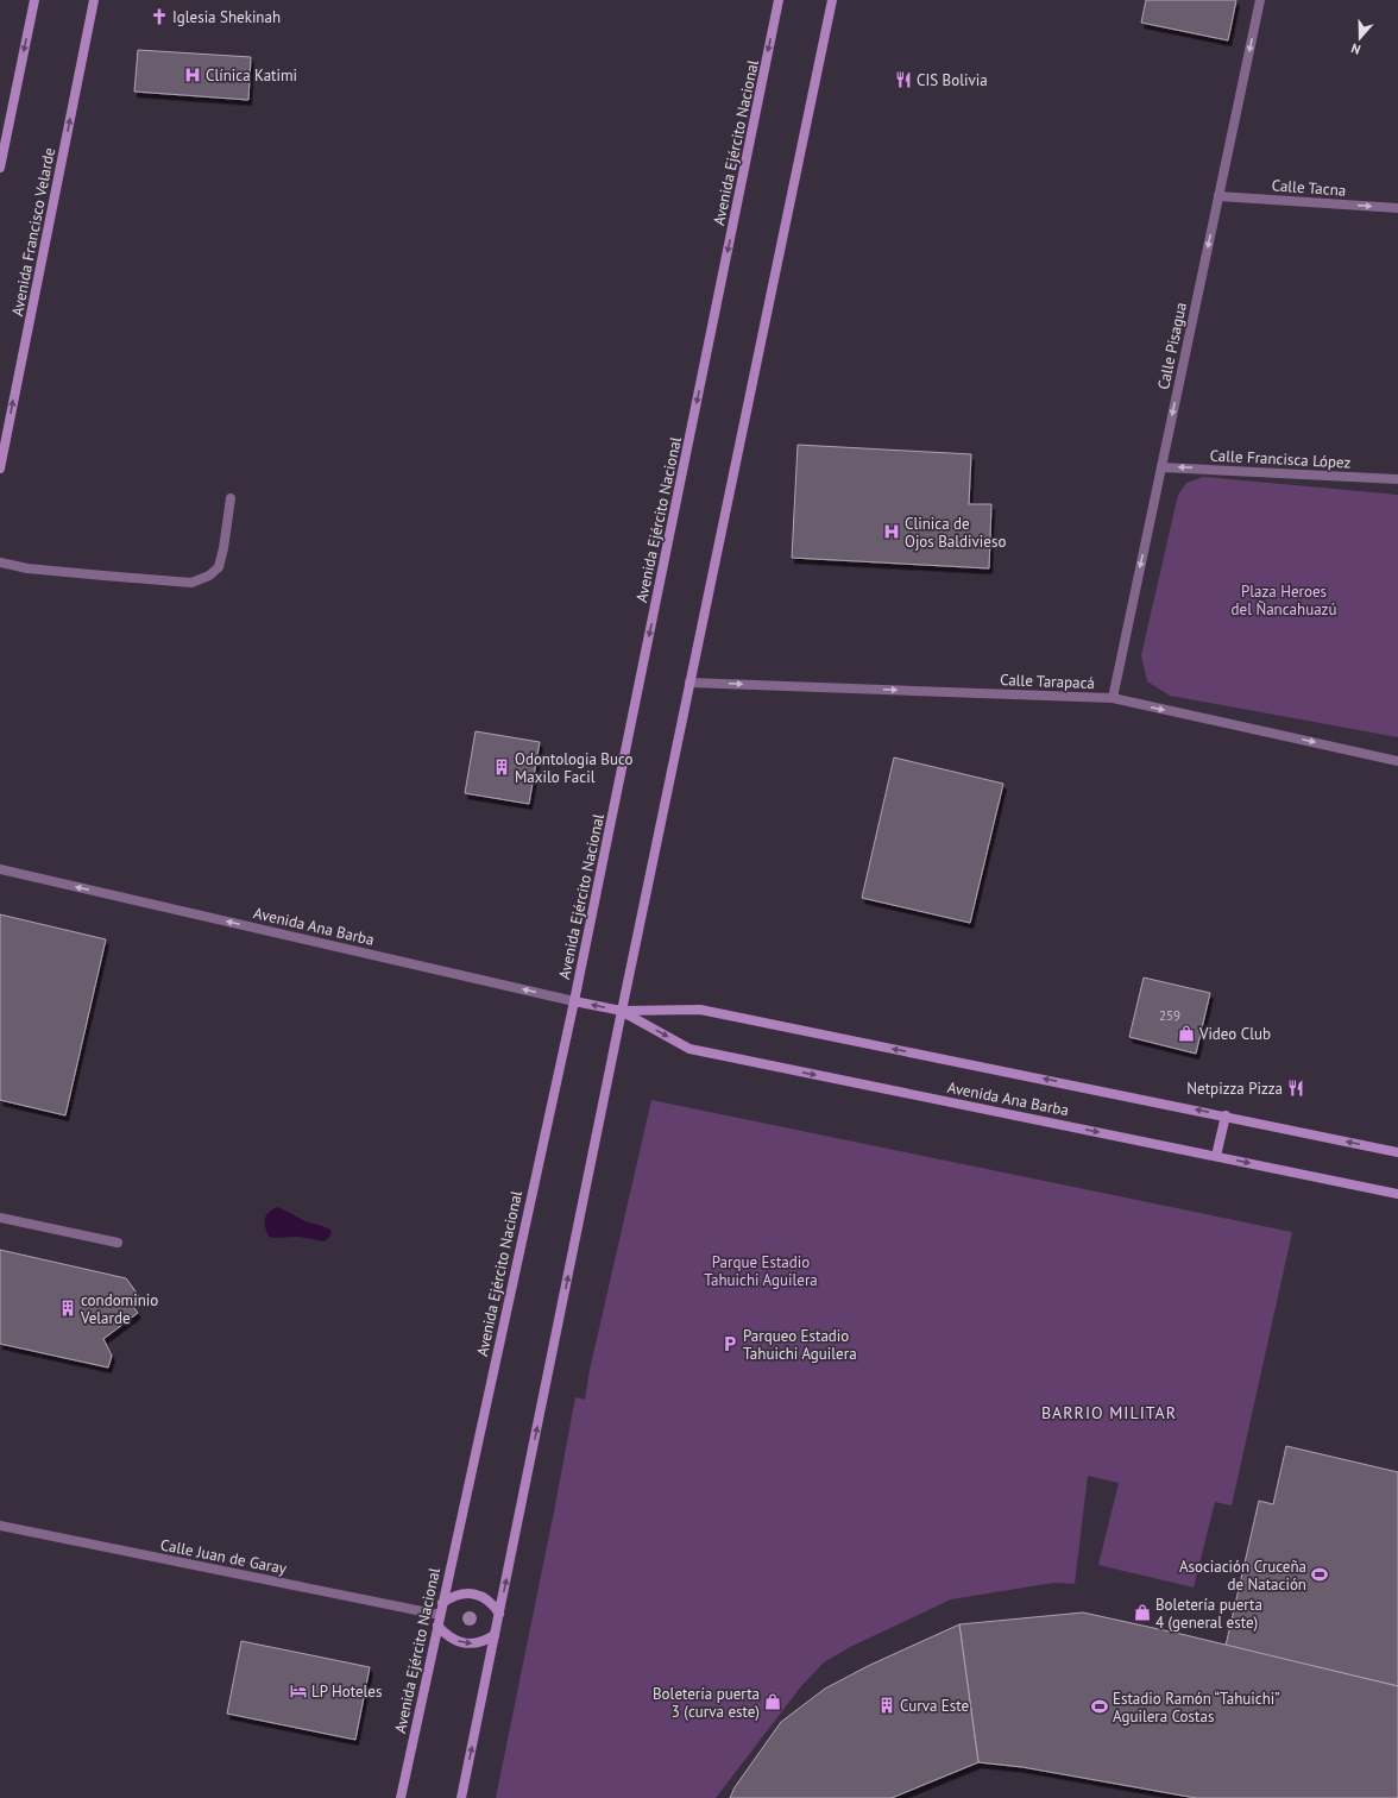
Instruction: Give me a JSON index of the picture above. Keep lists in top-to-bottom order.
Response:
{
  "streets": {
    "street": [
      "Avenida Ejército Nacional",
      "Calle Tacna",
      "Avenida Francisco Velarde",
      "Calle Pisagua",
      "Calle Francisca López",
      "Calle Tarapacá",
      "Avenida Ana Barba",
      "Calle Juan de Garay"
    ]
  },
  "crossings": [
    ["Avenida Ejército Nacional", "Avenida Ana Barba"],
    ["Avenida Ejército Nacional", "Calle Juan de Garay"],
    ["Calle Tacna", "Calle Pisagua"],
    ["Calle Pisagua", "Calle Francisca López"],
    ["Calle Pisagua", "Calle Tarapacá"]
  ],
  "one_way": [
    "Calle Tacna",
    "Calle Pisagua",
    "Calle Francisca López",
    "Calle Tarapacá"
  ],
  "districts": ["BARRIO MILITAR"],
  "parks": ["Plaza Heroes del Ñancahuazú", "Parque Estadio Tahuichi Aguilera"],
  "places": {
    "church": ["Iglesia Shekinah"],
    "hospital": ["Clínica Katimi", "Clinica de Ojos Baldivieso"],
    "restaurant": ["CIS Bolivia", "Netpizza Pizza"],
    "building": ["Odontologia Buco Maxilo Facil", "condominio Velarde", "Curva Este"],
    "shop": ["Video Club", "Boletería puerta 4 (general este)", "Boletería puerta 3 (curva este)"],
    "parking": ["Parqueo Estadio Tahuichi Aguilera"],
    "sports": ["Asociación Cruceña de Natación", "Estadio Ramón “Tahuichi” Aguilera Costas"],
    "hotel": ["LP Hoteles"]
  },
  "house_numbers": ["259"],
  "north": "bottom"
}
